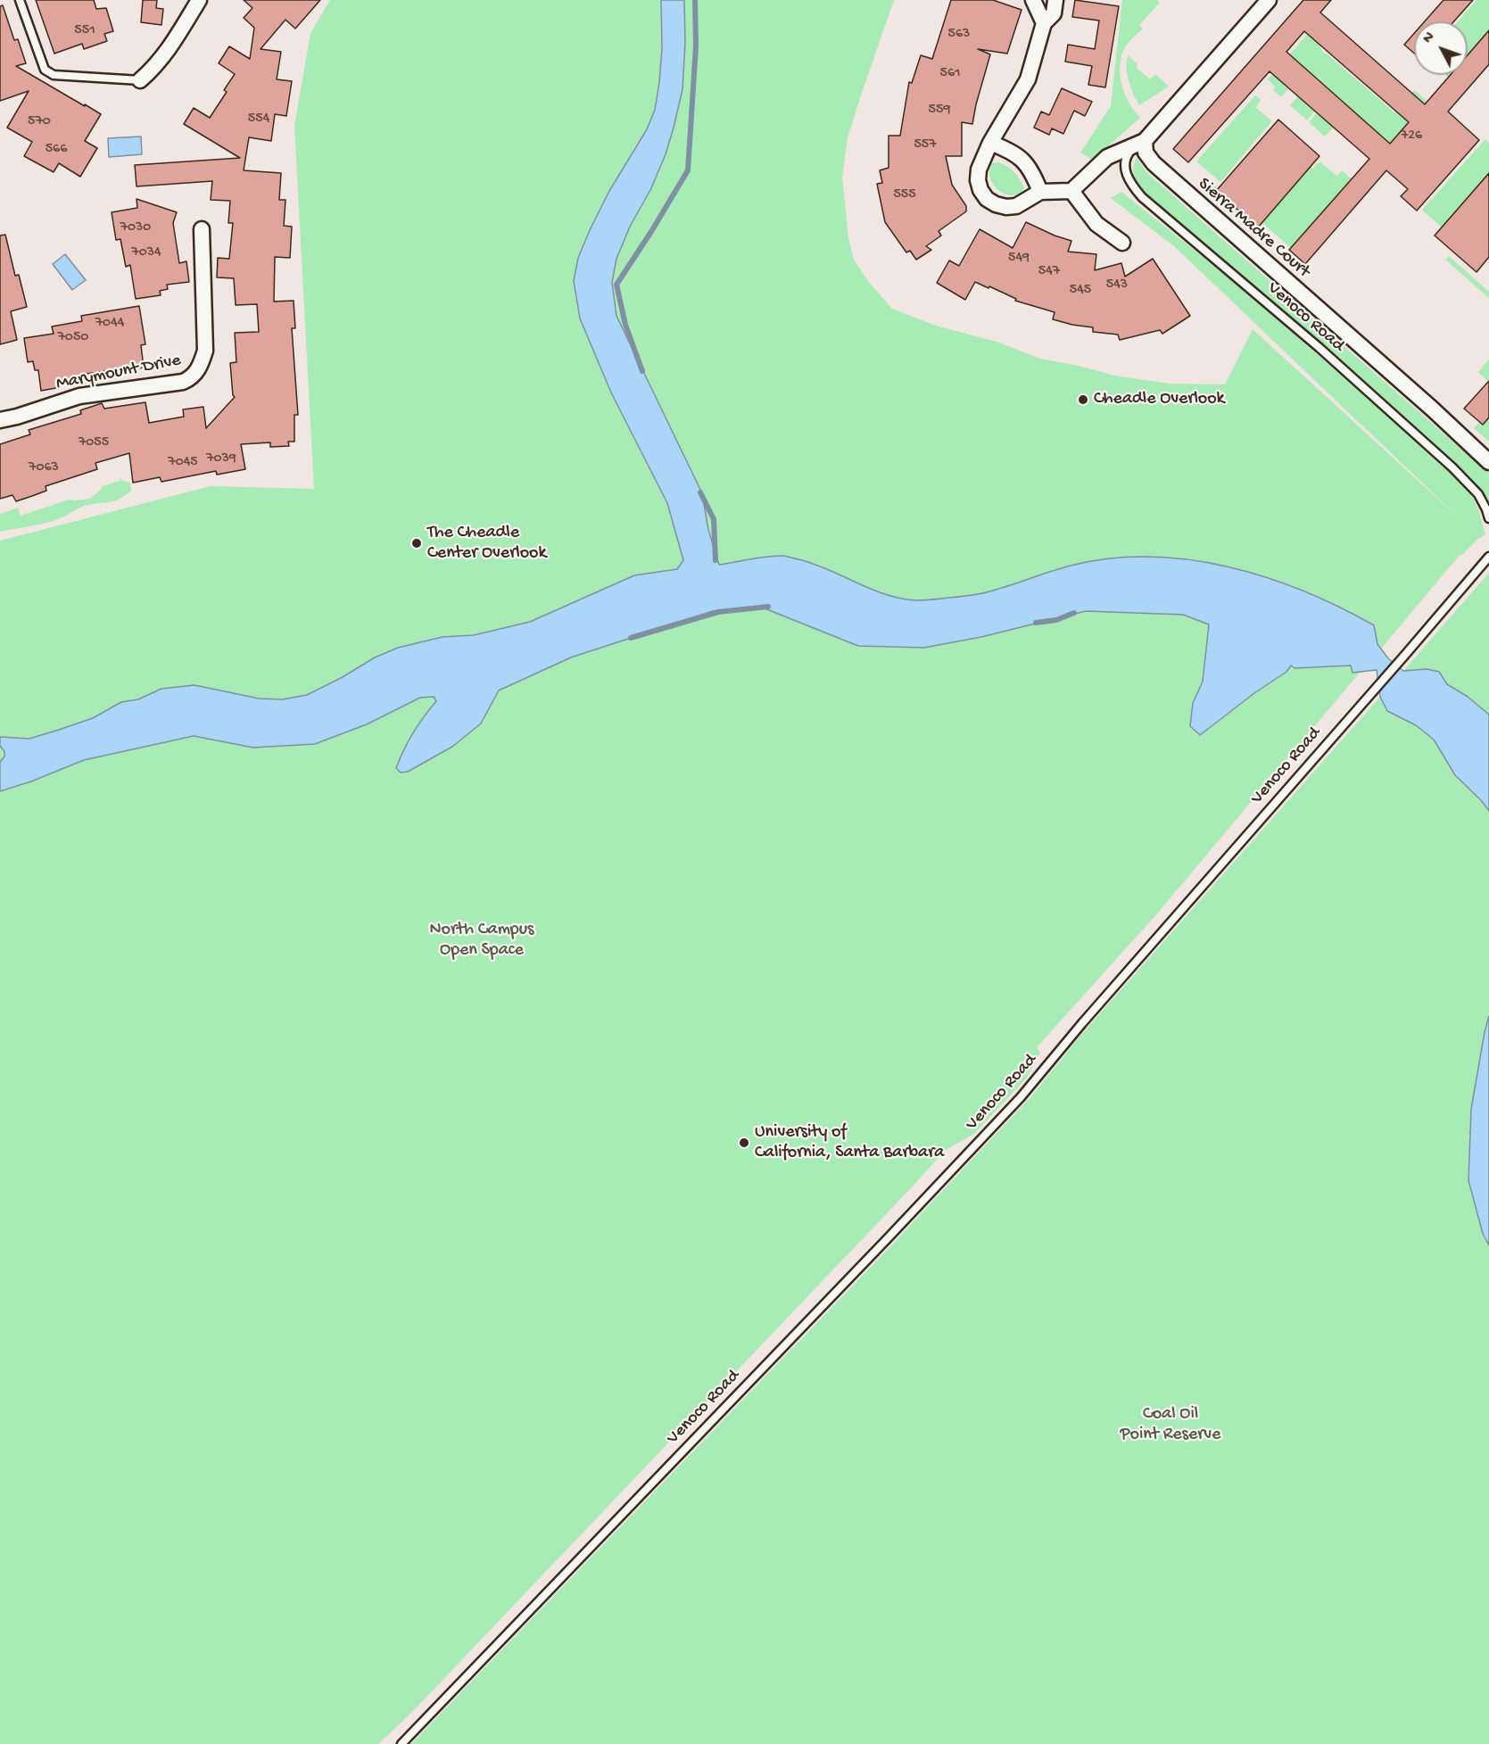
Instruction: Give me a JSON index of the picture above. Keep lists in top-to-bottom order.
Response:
{
  "streets": {
    "street": ["Sierra Madre Court", "Marymount Drive"],
    "lane": ["Venoco Road"]
  },
  "crossings": [
    ["Sierra Madre Court", "Venoco Road"]
  ],
  "parks": ["North Campus Open Space", "Coal Oil Point Reserve"],
  "places": ["Cheadle Overlook", "The Cheadle Center Overlook", "University of California, Santa Barbara"],
  "house_numbers": [
    "551",
    "563",
    "561",
    "559",
    "554",
    "570",
    "726",
    "557",
    "566",
    "555",
    "7030",
    "7034",
    "549",
    "547",
    "543",
    "545",
    "7044",
    "7050",
    "7055",
    "7039",
    "7045",
    "7063"
  ],
  "north": "top left"
}
